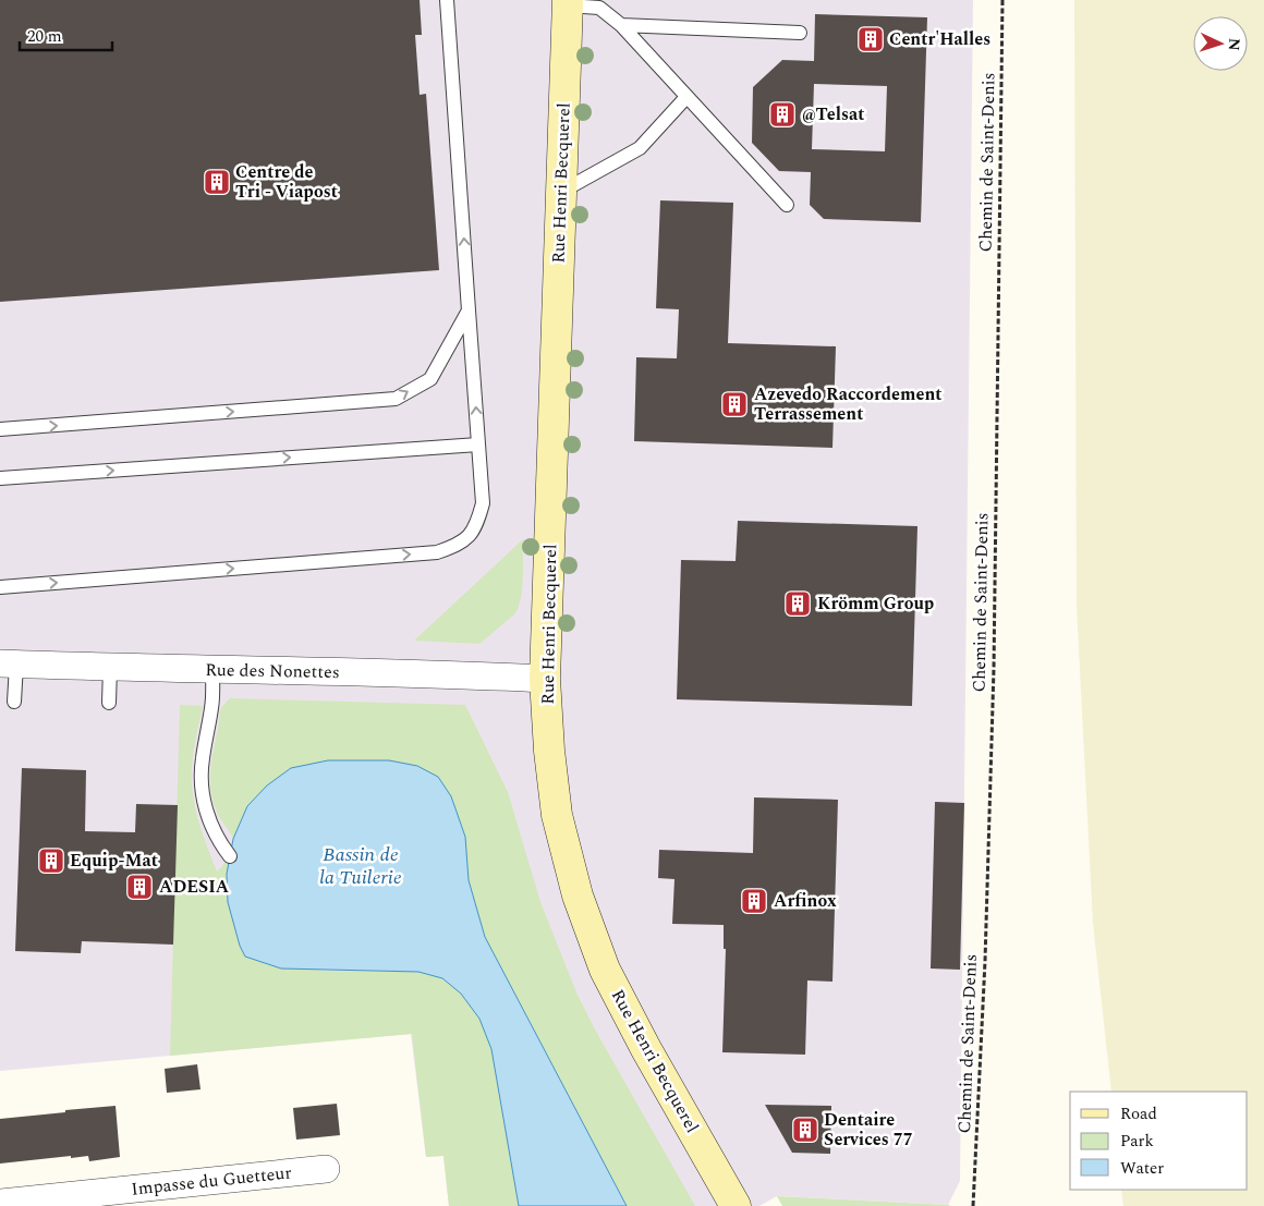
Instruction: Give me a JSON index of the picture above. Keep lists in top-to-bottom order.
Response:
{
  "streets": {
    "street": ["Rue Henri Becquerel", "Rue des Nonettes", "Impasse du Guetteur"],
    "path": ["Chemin de Saint-Denis"]
  },
  "crossings": [
    ["Rue Henri Becquerel", "Rue des Nonettes"]
  ],
  "water": ["Bassin de la Tuilerie"],
  "places": {
    "building": [
      "Centr'Halles",
      "@Telsat",
      "Centre de Tri - Viapost",
      "Azevedo Raccordement Terrassement",
      "Krömm Group",
      "Equip-Mat",
      "ADESIA",
      "Arfinox",
      "Dentaire Services 77"
    ]
  },
  "legend": ["Road", "Park", "Water"],
  "scale_bar": "20 m",
  "north": "right"
}
